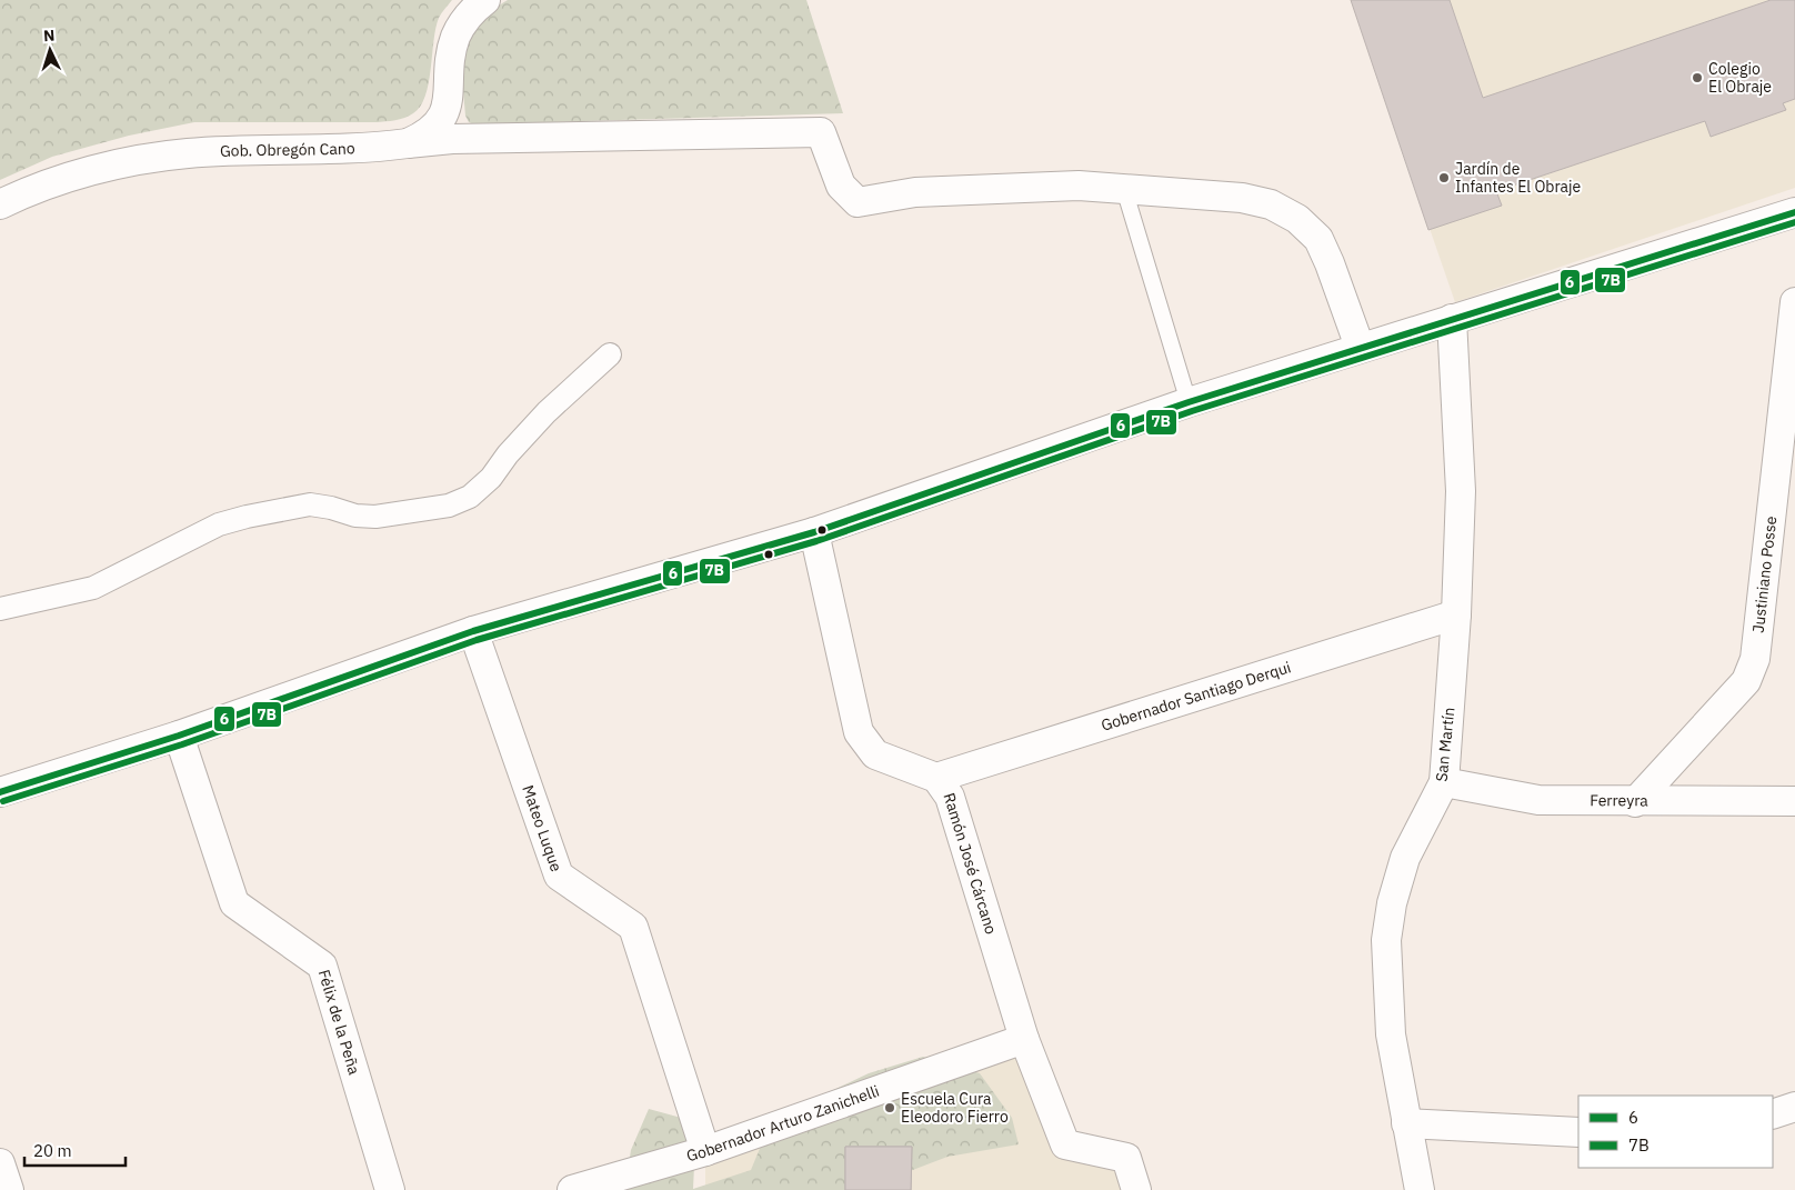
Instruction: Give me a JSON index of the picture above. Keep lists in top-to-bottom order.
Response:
{
  "streets": {
    "street": [
      "Gob. Obregón Cano",
      "Justiniano Posse",
      "Gobernador Santiago Derqui",
      "San Martín",
      "Ferreyra",
      "Mateo Luque",
      "Ramón José Cárcano",
      "Félix de la Peña",
      "Gobernador Arturo Zanichelli"
    ]
  },
  "crossings": [
    ["Justiniano Posse", "Ferreyra"],
    ["Gobernador Santiago Derqui", "San Martín"],
    ["Gobernador Santiago Derqui", "Ramón José Cárcano"],
    ["San Martín", "Ferreyra"],
    ["Mateo Luque", "Gobernador Arturo Zanichelli"],
    ["Ramón José Cárcano", "Gobernador Arturo Zanichelli"]
  ],
  "places": ["Colegio El Obraje", "Jardín de Infantes El Obraje", "Escuela Cura Eleodoro Fierro"],
  "lines": ["transit line 6", "transit line 7B"],
  "legend": ["6", "7B"],
  "scale_bar": "20 m",
  "north": "top"
}
